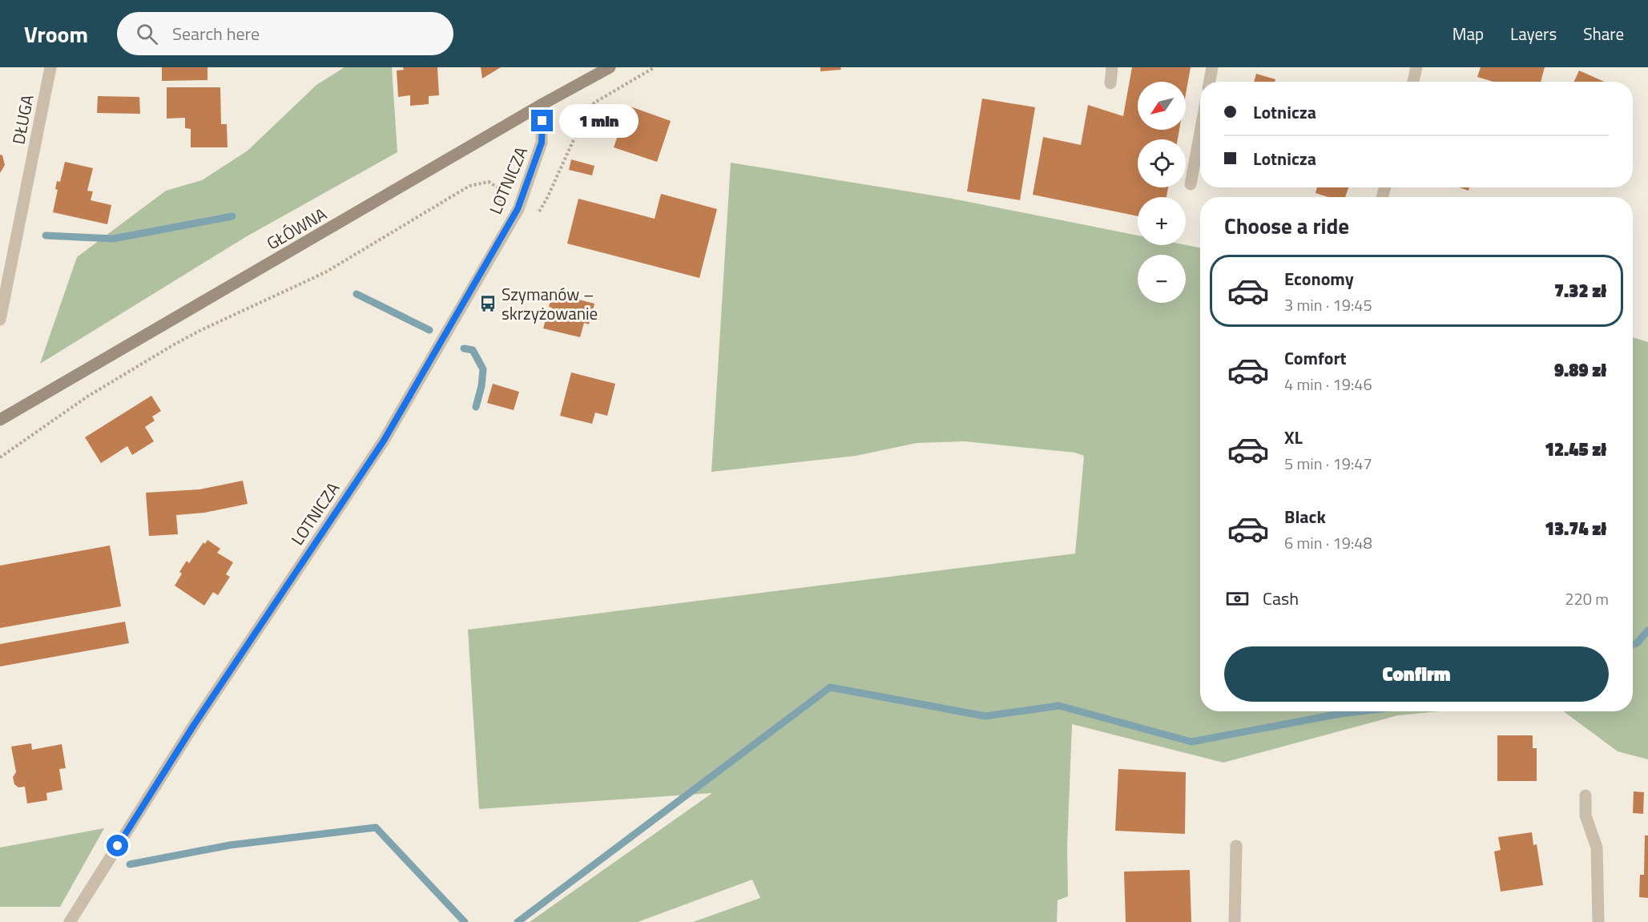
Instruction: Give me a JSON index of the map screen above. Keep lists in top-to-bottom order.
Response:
{
  "streets": {
    "main road": ["GŁÓWNA"],
    "street": ["DŁUGA", "LOTNICZA"]
  },
  "crossings": [
    ["LOTNICZA", "GŁÓWNA"]
  ],
  "places": {
    "bus stop": ["Szymanów – skrzyżowanie"]
  },
  "north": "bottom left",
  "page": {
    "header": "Vroom",
    "search": "Search here",
    "nav": ["Map", "Layers", "Share"],
    "map_buttons": ["+", "−"],
    "banner": ["Lotnicza", "Lotnicza"],
    "bubble": "1 min",
    "heading": "Choose a ride",
    "list": [
      {
        "name": "Economy",
        "note": "3 min · 19:45",
        "value": "7.32 zł"
      },
      {
        "name": "Comfort",
        "note": "4 min · 19:46",
        "value": "9.89 zł"
      },
      {
        "name": "XL",
        "note": "5 min · 19:47",
        "value": "12.45 zł"
      },
      {
        "name": "Black",
        "note": "6 min · 19:48",
        "value": "13.74 zł"
      }
    ],
    "pay": ["Cash", "220 m"],
    "buttons": "Confirm"
  }
}
